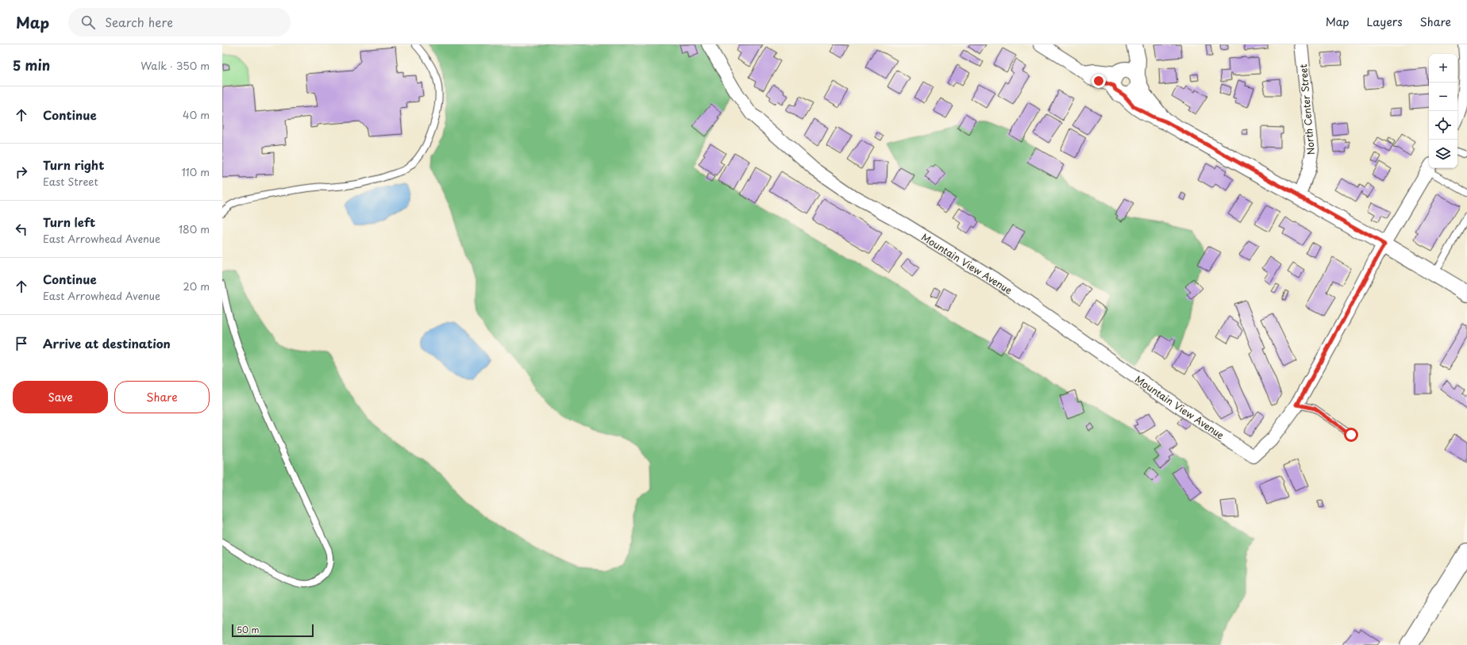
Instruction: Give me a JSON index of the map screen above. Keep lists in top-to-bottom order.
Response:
{
  "streets": {
    "street": ["North Center Street", "Mountain View Avenue"]
  },
  "scale_bar": "50 m",
  "page": {
    "header": "Map",
    "search": "Search here",
    "nav": ["Map", "Layers", "Share"],
    "heading": ["5 min", "Walk · 350 m"],
    "map_buttons": ["+", "−"],
    "list": [
      ["Continue", "40 m"],
      ["Turn right", "East Street", "110 m"],
      ["Turn left", "East Arrowhead Avenue", "180 m"],
      ["Continue", "East Arrowhead Avenue", "20 m"],
      "Arrive at destination"
    ],
    "buttons": ["Save", "Share"],
    "scale": "50 m"
  }
}
